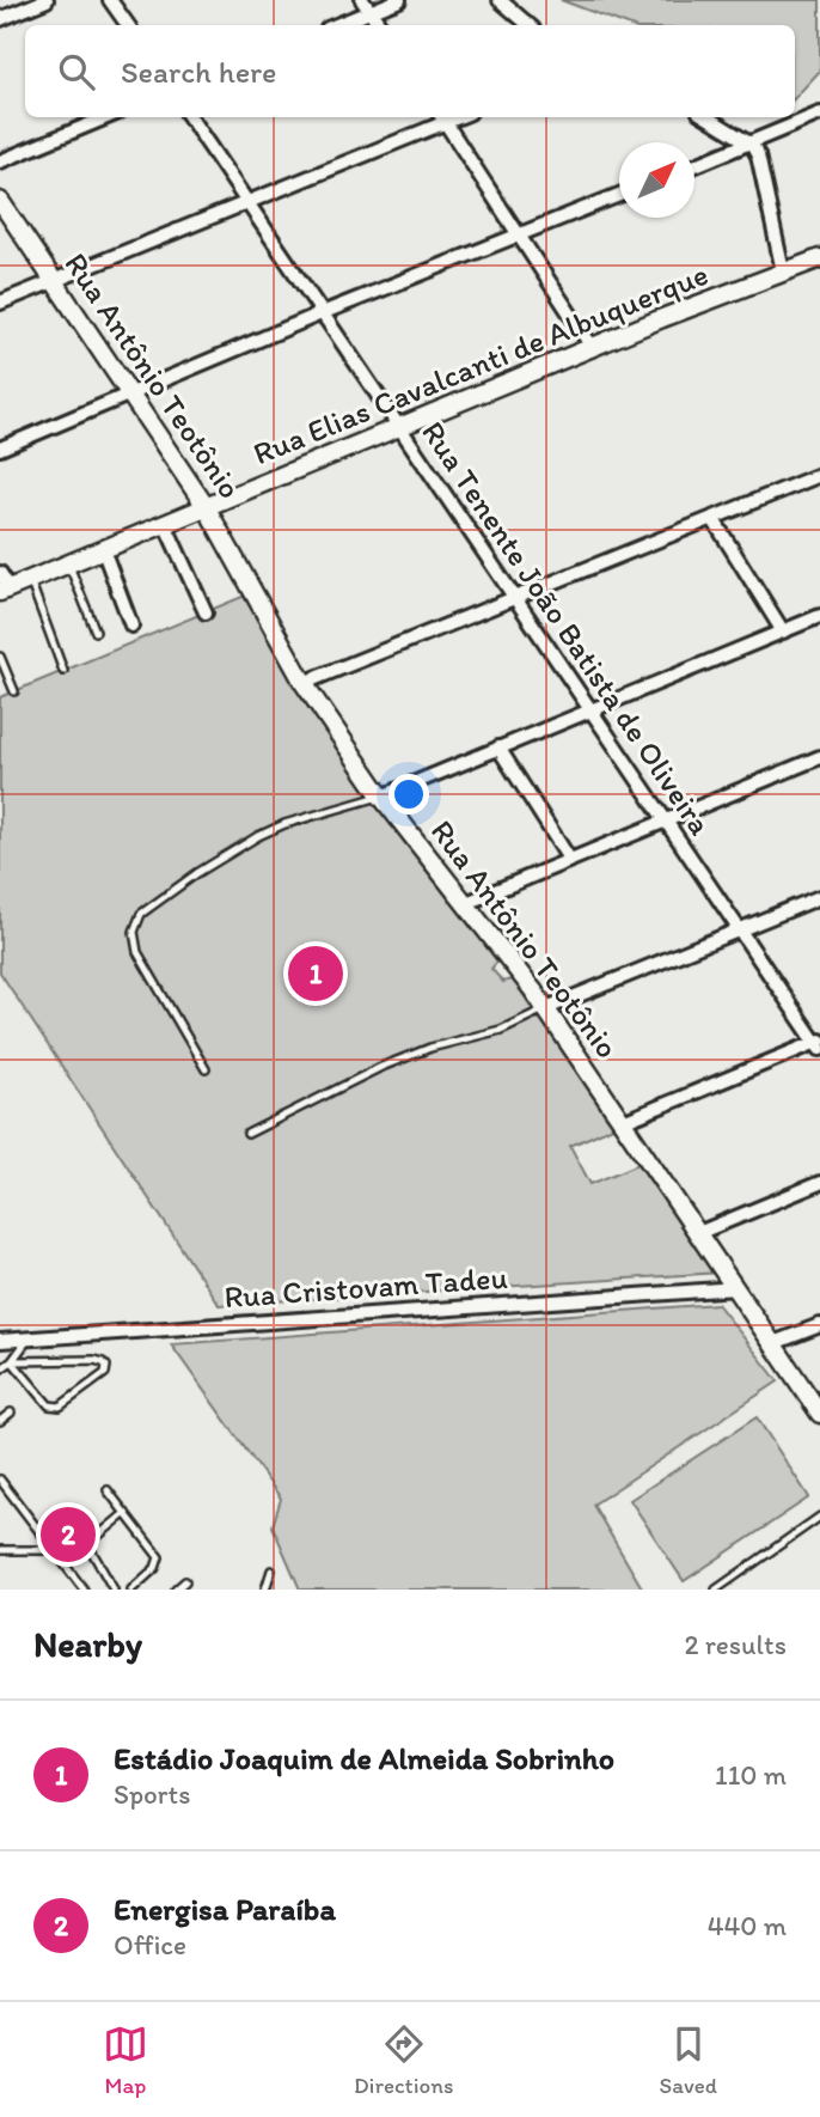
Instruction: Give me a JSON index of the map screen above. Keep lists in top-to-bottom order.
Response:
{
  "streets": {
    "street": [
      "Rua Elias Cavalcanti de Albuquerque",
      "Rua Antônio Teotônio",
      "Rua Tenente João Batista de Oliveira",
      "Rua Cristovam Tadeu"
    ]
  },
  "crossings": [
    ["Rua Elias Cavalcanti de Albuquerque", "Rua Antônio Teotônio"],
    ["Rua Elias Cavalcanti de Albuquerque", "Rua Tenente João Batista de Oliveira"],
    ["Rua Antônio Teotônio", "Rua Cristovam Tadeu"]
  ],
  "north": "top right",
  "page": {
    "search": "Search here",
    "pins": ["1", "2"],
    "heading": ["Nearby", "2 results"],
    "list": [
      {
        "mark": "1",
        "name": "Estádio Joaquim de Almeida Sobrinho",
        "note": "Sports",
        "value": "110 m"
      },
      {
        "mark": "2",
        "name": "Energisa Paraíba",
        "note": "Office",
        "value": "440 m"
      }
    ],
    "nav": ["Map", "Directions", "Saved"]
  }
}
